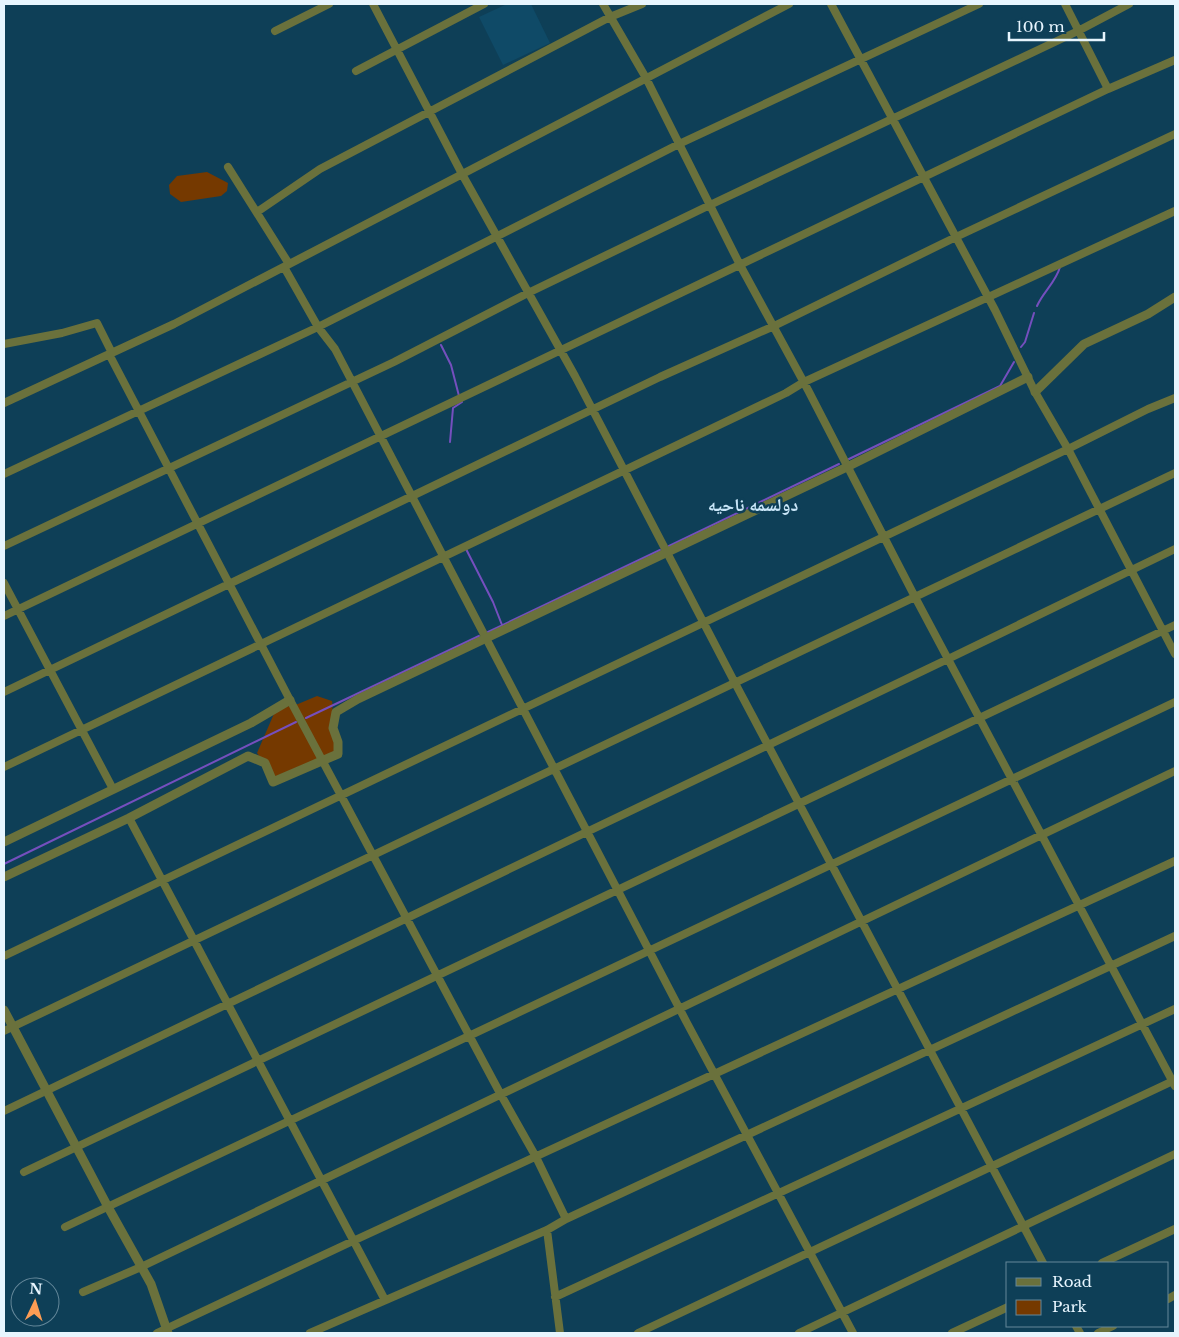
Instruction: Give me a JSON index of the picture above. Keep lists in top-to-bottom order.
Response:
{
  "districts": ["دولسمه ناحیه"],
  "legend": ["Road", "Park"],
  "scale_bar": "100 m",
  "north": "top"
}
